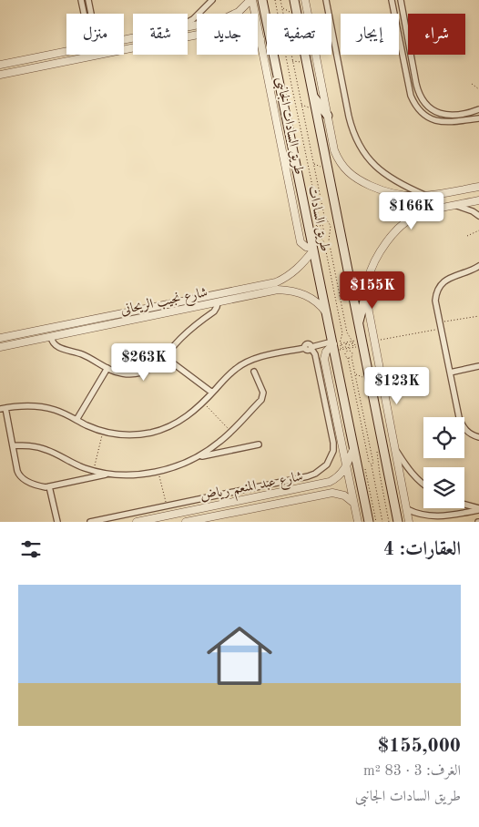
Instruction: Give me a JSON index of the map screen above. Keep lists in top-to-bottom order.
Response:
{
  "streets": {
    "main road": ["طريق السادات"],
    "street": ["طريق السادات الجانبى", "شارع نجيب الريحانى", "شارع عبد المنعم رياض"]
  },
  "crossings": [
    ["طريق السادات الجانبى", "طريق السادات"],
    ["طريق السادات الجانبى", "شارع نجيب الريحانى"],
    ["طريق السادات", "شارع نجيب الريحانى"],
    ["طريق السادات", "شارع عبد المنعم رياض"]
  ],
  "page": {
    "chip": [
      "شراء",
      "إيجار",
      "تصفية",
      "جديد",
      "شقة",
      "منزل"
    ],
    "price": [
      "$166K",
      "$155K",
      "$263K",
      "$123K"
    ],
    "heading": "العقارات: 4",
    "list": [
      {
        "name": "$155,000",
        "note": "الغرف: 3 · 83 m² · طريق السادات الجانبى"
      }
    ]
  }
}
